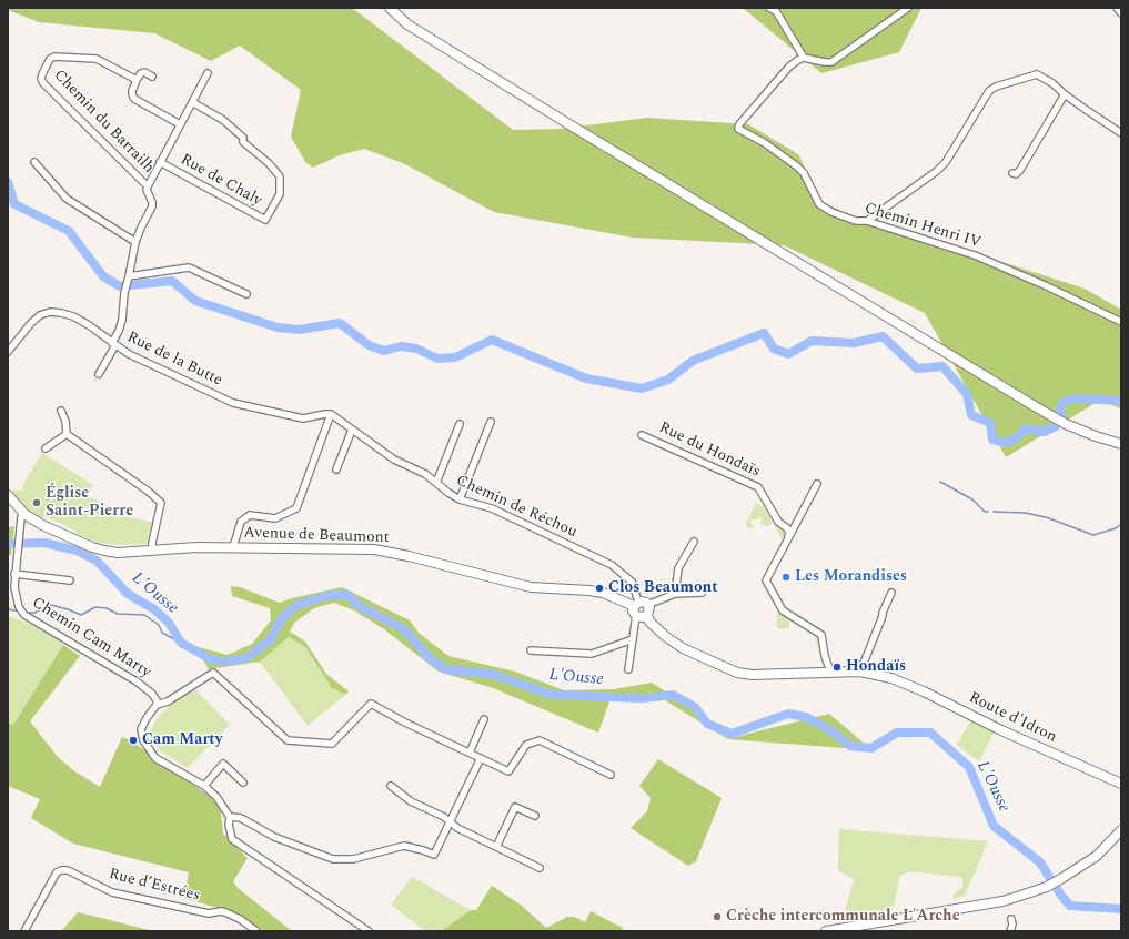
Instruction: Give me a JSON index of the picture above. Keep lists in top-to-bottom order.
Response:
{
  "streets": {
    "street": [
      "Chemin du Barrailh",
      "Rue de Chaly",
      "Chemin Henri IV",
      "Rue de la Butte",
      "Rue du Hondaïs",
      "Chemin de Réchou",
      "Avenue de Beaumont",
      "Chemin Cam Marty",
      "Route d'Idron",
      "Rue d’Estrées"
    ]
  },
  "crossings": [
    ["Rue de la Butte", "Chemin de Réchou"],
    ["Chemin de Réchou", "Avenue de Beaumont"],
    ["Chemin de Réchou", "Route d'Idron"],
    ["Avenue de Beaumont", "Chemin Cam Marty"],
    ["Avenue de Beaumont", "Route d'Idron"]
  ],
  "water": ["L'Ousse"],
  "places": [
    "Église Saint-Pierre",
    "Les Morandises",
    "Clos Beaumont",
    "Hondaïs",
    "Cam Marty",
    "Crèche intercommunale L'Arche"
  ]
}
